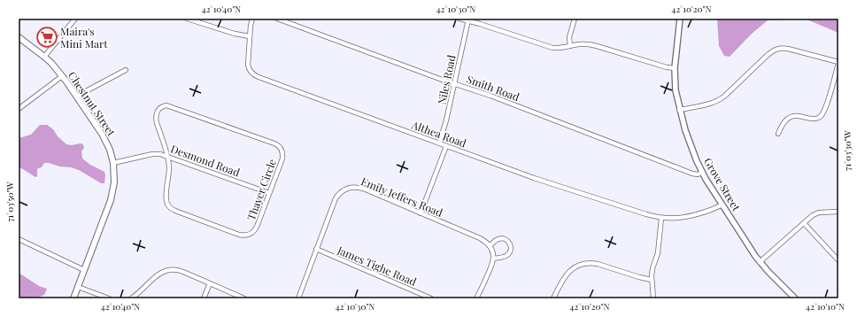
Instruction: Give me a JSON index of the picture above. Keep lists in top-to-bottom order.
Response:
{
  "streets": {
    "main road": ["Chestnut Street"],
    "street": [
      "Niles Road",
      "Smith Road",
      "Althea Road",
      "Desmond Road",
      "Grove Street",
      "Thayer Circle",
      "Emily Jeffers Road",
      "James Tighe Road"
    ]
  },
  "crossings": [
    ["Niles Road", "Smith Road"],
    ["Niles Road", "Althea Road"],
    ["Smith Road", "Grove Street"],
    ["Chestnut Street", "Desmond Road"],
    ["Althea Road", "Grove Street"],
    ["Desmond Road", "Thayer Circle"],
    ["Emily Jeffers Road", "James Tighe Road"]
  ],
  "places": {
    "supermarket": ["Maira's Mini Mart"]
  },
  "coordinates": [
    "42°10'40\"N",
    "42°10'30\"N",
    "42°10'20\"N",
    "71°03'30\"W",
    "71°03'50\"W",
    "42°10'10\"N"
  ]
}
